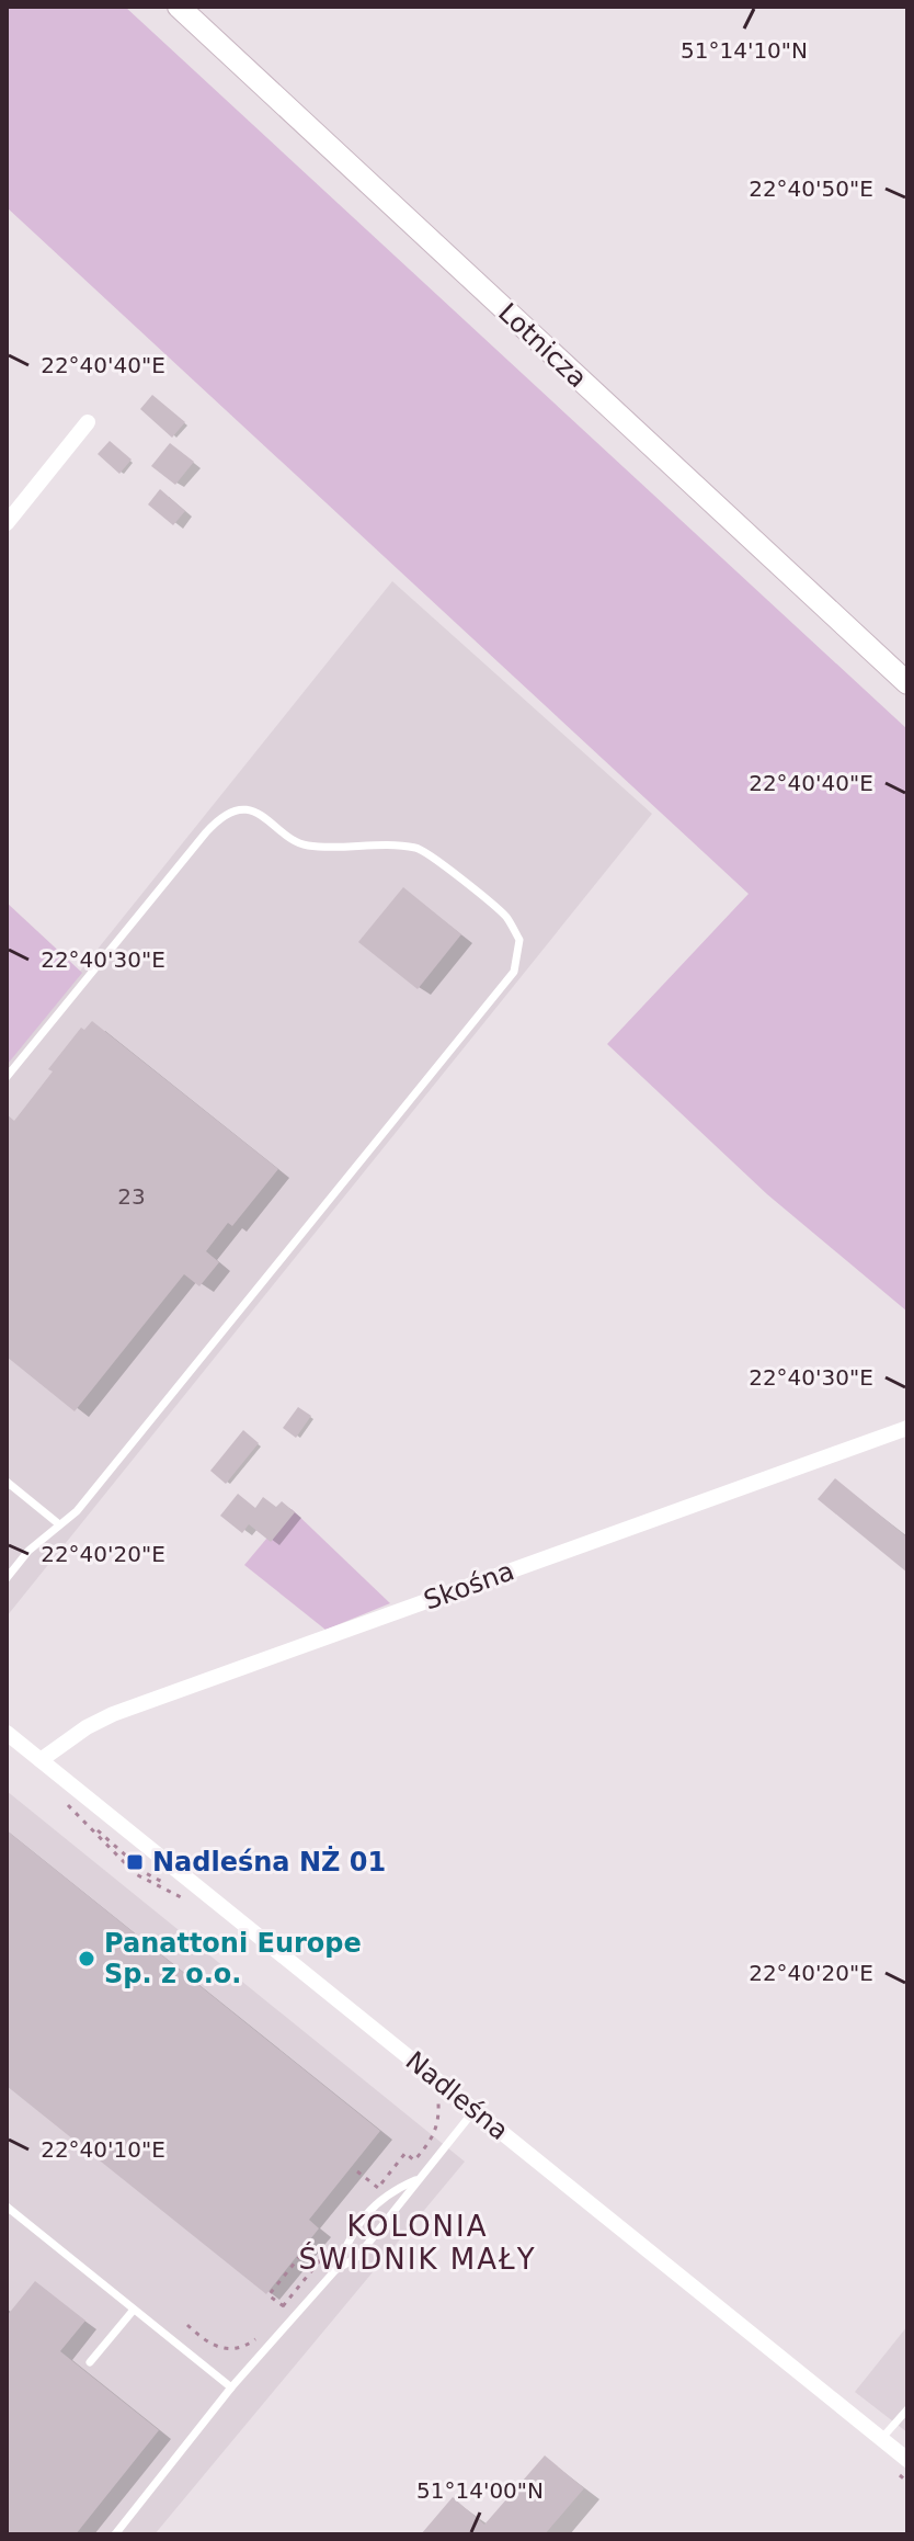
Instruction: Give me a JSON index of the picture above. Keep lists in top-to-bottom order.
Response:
{
  "streets": {
    "main road": ["Lotnicza"],
    "street": ["Skośna", "Nadleśna"]
  },
  "crossings": [
    ["Skośna", "Nadleśna"]
  ],
  "districts": ["KOLONIA ŚWIDNIK MAŁY"],
  "places": {
    "transit": ["Nadleśna NŻ 01"],
    "other": ["Panattoni Europe Sp. z o.o."]
  },
  "house_numbers": ["23"],
  "coordinates": [
    "51°14'10\"N",
    "22°40'50\"E",
    "22°40'40\"E",
    "22°40'30\"E",
    "22°40'20\"E",
    "22°40'10\"E",
    "51°14'00\"N"
  ]
}
